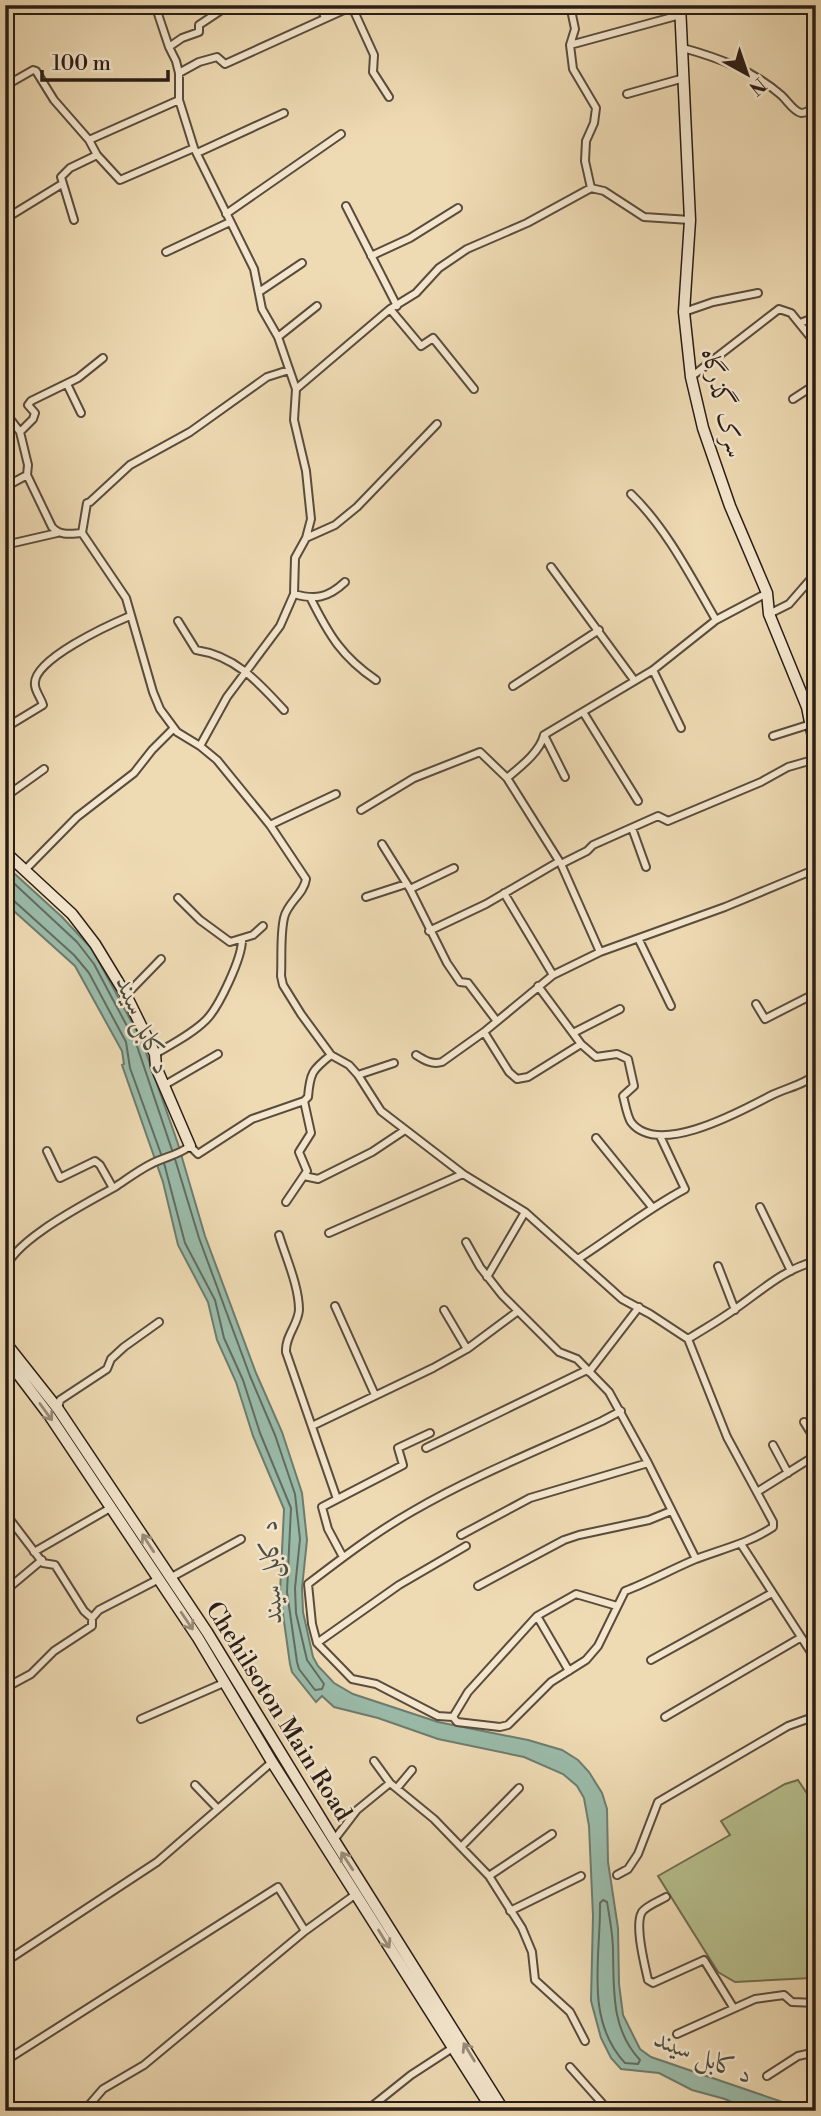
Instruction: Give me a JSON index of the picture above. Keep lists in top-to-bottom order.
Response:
{
  "streets": {
    "main road": ["سرک گذرگاه", "Chehilsoton Main Road"]
  },
  "water": ["د کابل سيند"],
  "scale_bar": "100 m",
  "north": "bottom right"
}
